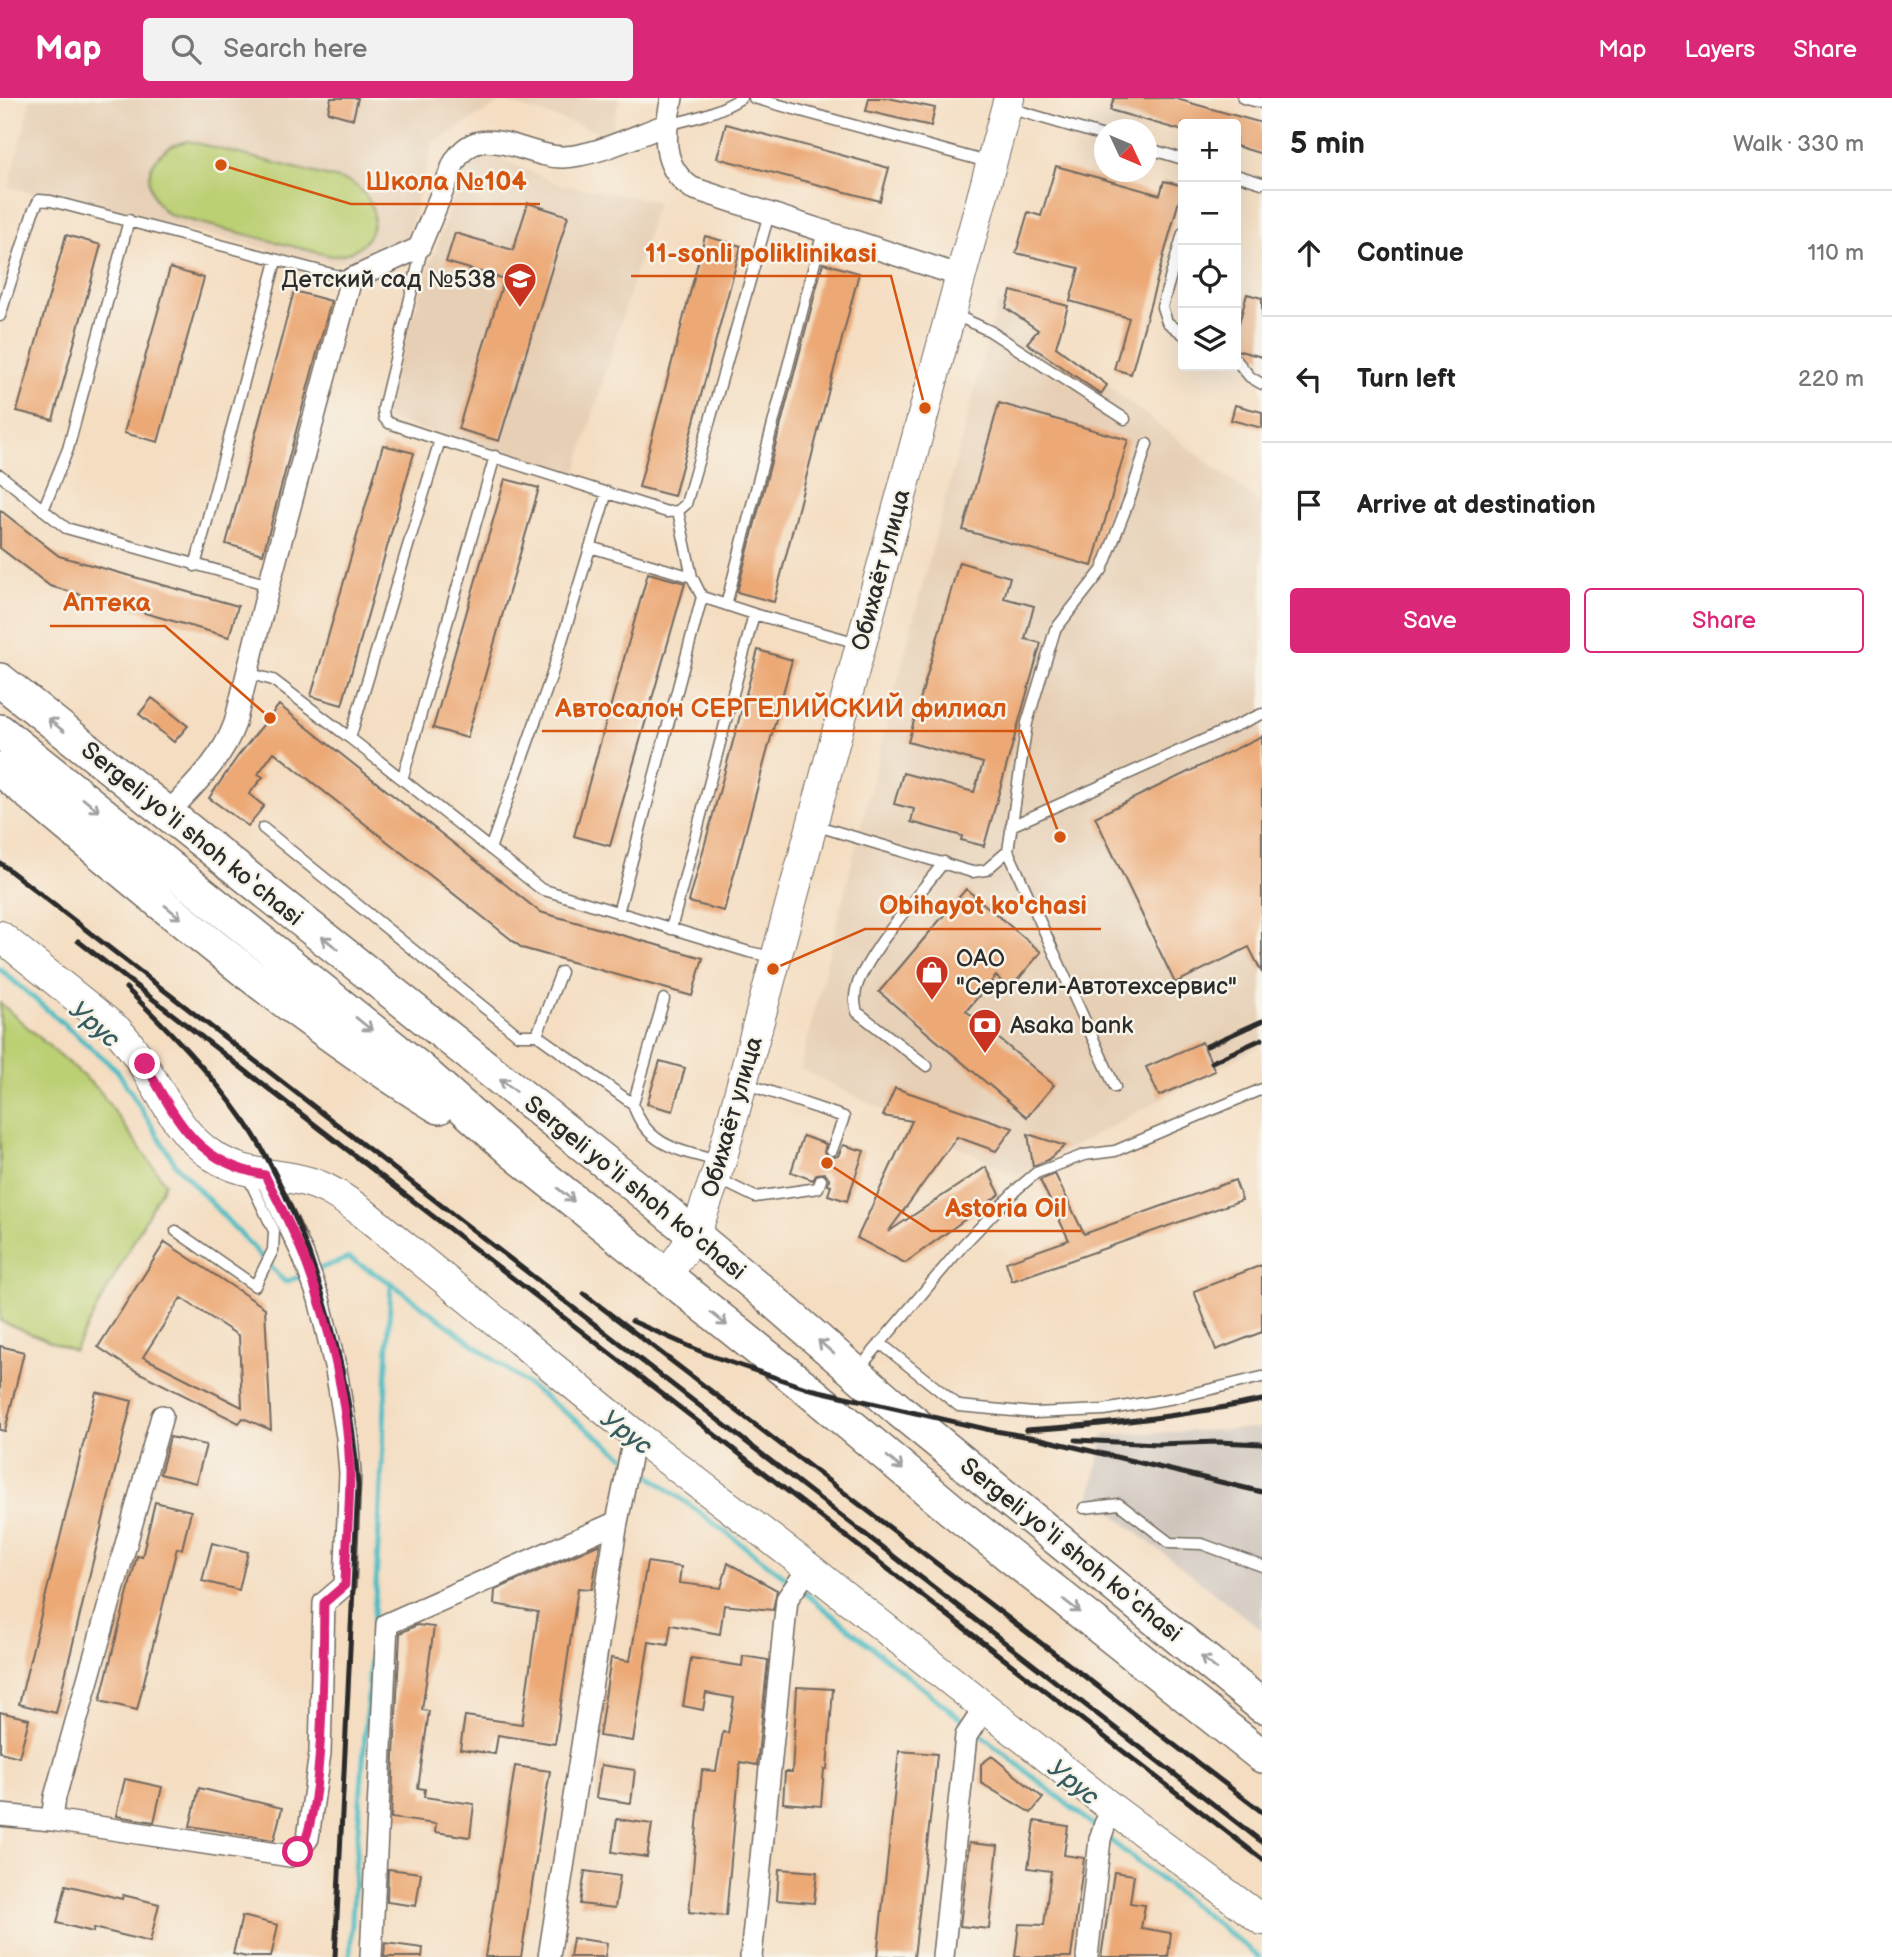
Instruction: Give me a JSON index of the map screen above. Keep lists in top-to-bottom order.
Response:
{
  "streets": {
    "main road": ["Sergeli yo‘li shoh ko‘chasi"],
    "street": ["Обихаёт улица"]
  },
  "crossings": [
    ["Обихаёт улица", "Sergeli yo‘li shoh ko‘chasi"]
  ],
  "water": ["Урус"],
  "places": {
    "other": [
      "Школа №104",
      "11-sonli poliklinikasi",
      "Аптека",
      "Автосалон СЕРГЕЛИЙСКИЙ филиал",
      "Obihayot ko'chasi",
      "Astoria Oil"
    ],
    "school or university": ["Детский сад №538"],
    "shop": ["ОАО \"Сергели-Автотехсервис\""],
    "bank": ["Asaka bank"]
  },
  "north": "bottom right",
  "page": {
    "header": "Map",
    "search": "Search here",
    "nav": ["Map", "Layers", "Share"],
    "heading": ["5 min", "Walk · 330 m"],
    "map_buttons": ["+", "−"],
    "list": [
      ["Continue", "110 m"],
      ["Turn left", "220 m"],
      "Arrive at destination"
    ],
    "buttons": ["Save", "Share"]
  }
}
